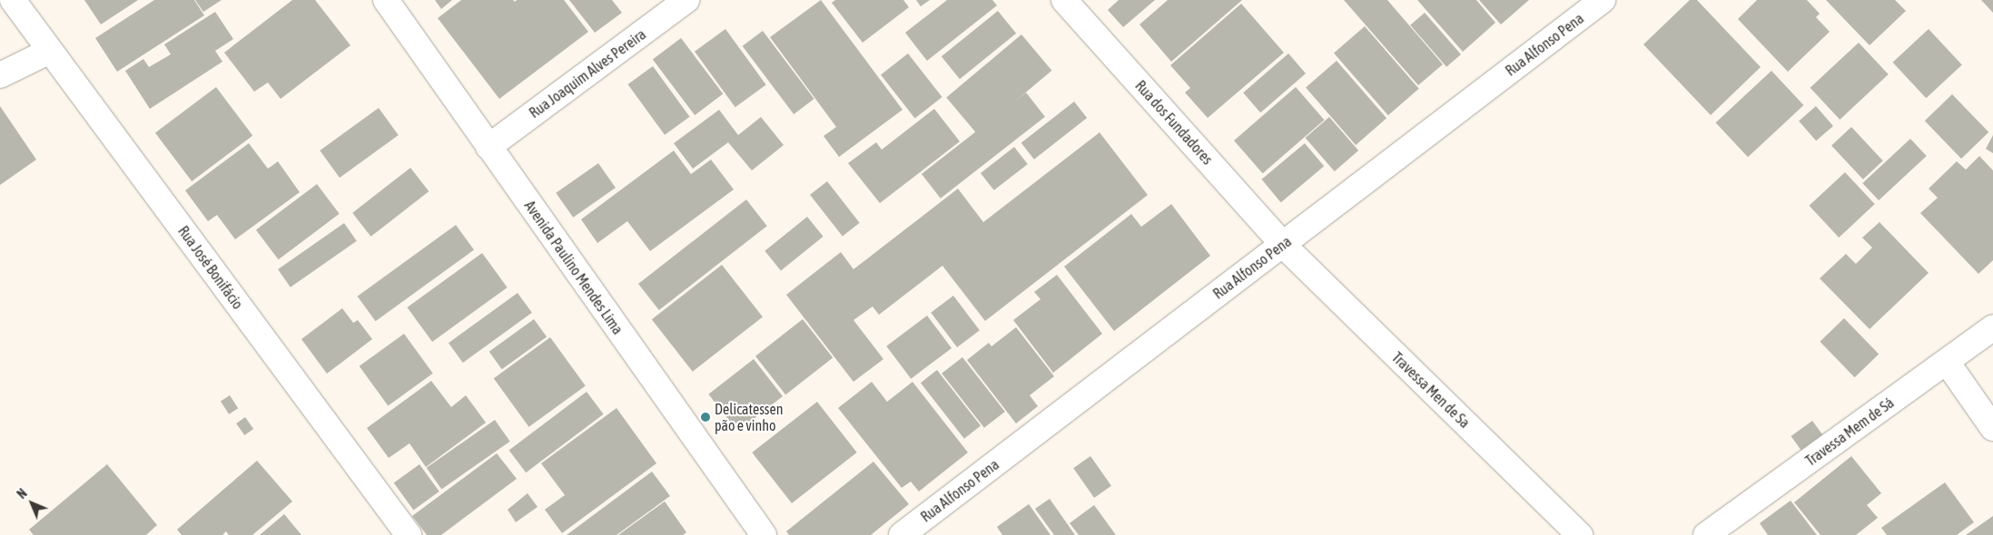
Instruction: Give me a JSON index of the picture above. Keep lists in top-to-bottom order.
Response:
{
  "streets": {
    "street": [
      "Rua Alfonso Pena",
      "Rua Joaquim Alves Pereira",
      "Rua dos Fundadores",
      "Rua José Bonifácio",
      "Avenida Paulino Mendes Lima",
      "Travessa Men de Sa",
      "Travessa Mem de Sá"
    ]
  },
  "crossings": [
    ["Rua Alfonso Pena", "Rua dos Fundadores"],
    ["Rua Alfonso Pena", "Travessa Men de Sa"],
    ["Rua Joaquim Alves Pereira", "Avenida Paulino Mendes Lima"],
    ["Rua dos Fundadores", "Travessa Men de Sa"]
  ],
  "places": ["Delicatessen pão e vinho"],
  "north": "top left"
}
